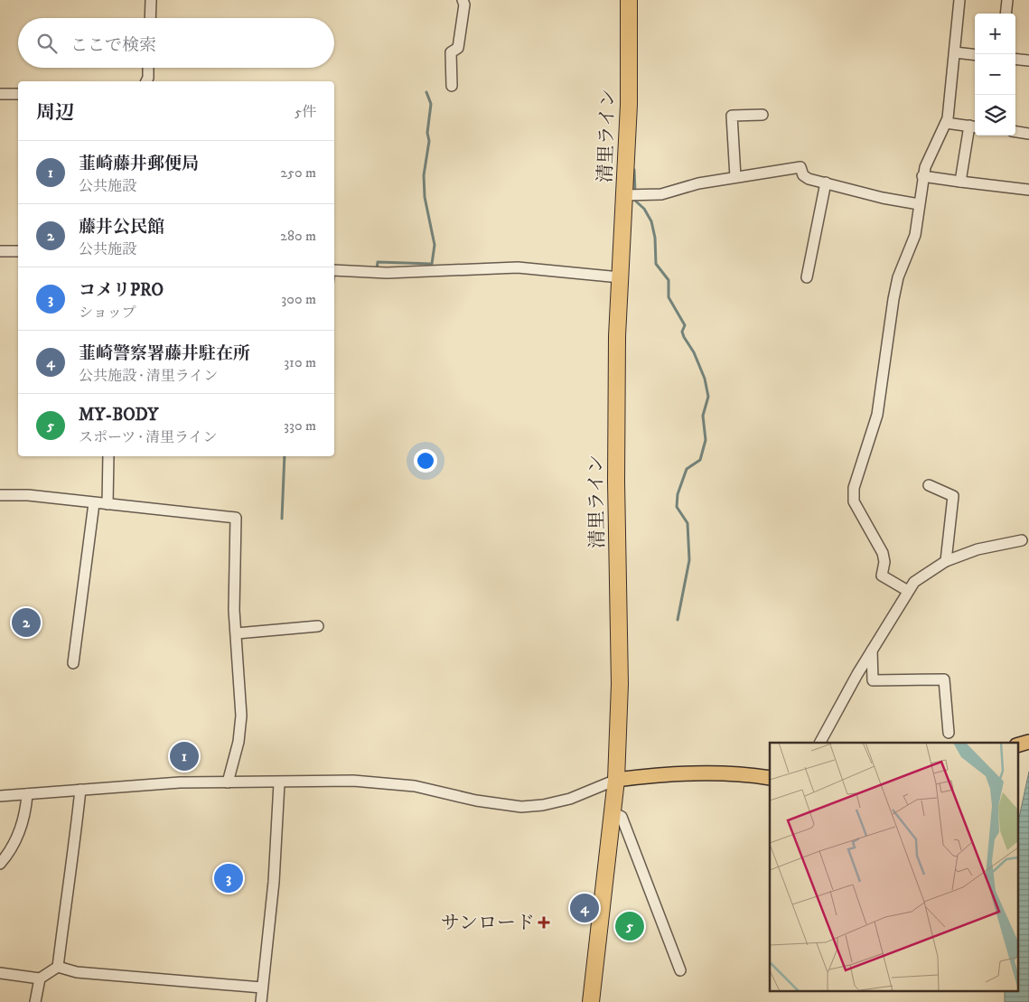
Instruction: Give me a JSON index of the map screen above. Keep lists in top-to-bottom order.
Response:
{
  "streets": {
    "highway": ["清里ライン"]
  },
  "places": {
    "health": ["サンロード"]
  },
  "page": {
    "map_buttons": ["+", "−"],
    "search": "ここで検索",
    "heading": ["周辺", "5件"],
    "list": [
      {
        "mark": "1",
        "name": "韮崎藤井郵便局",
        "note": "公共施設",
        "value": "250 m"
      },
      {
        "mark": "2",
        "name": "藤井公民館",
        "note": "公共施設",
        "value": "280 m"
      },
      {
        "mark": "3",
        "name": "コメリPRO",
        "note": "ショップ",
        "value": "300 m"
      },
      {
        "mark": "4",
        "name": "韮崎警察署藤井駐在所",
        "note": "公共施設 · 清里ライン",
        "value": "310 m"
      },
      {
        "mark": "5",
        "name": "MY-BODY",
        "note": "スポーツ · 清里ライン",
        "value": "330 m"
      }
    ],
    "pins": [
      "2",
      "1",
      "3",
      "4",
      "5"
    ]
  }
}
